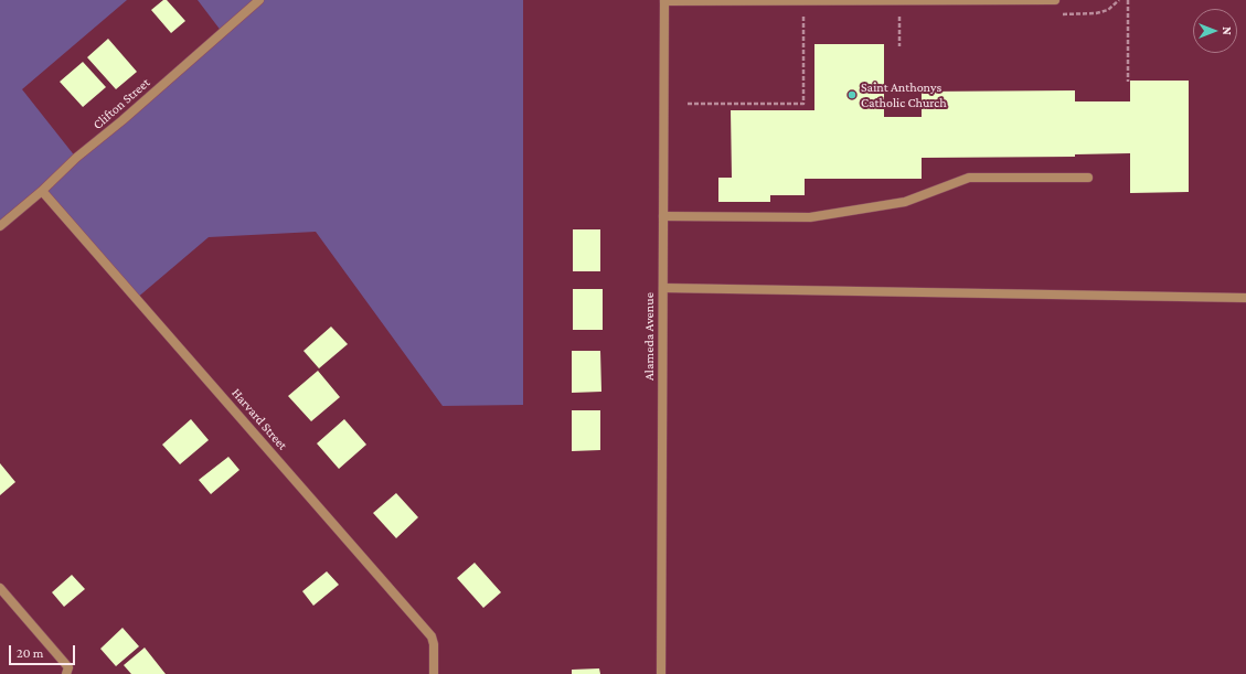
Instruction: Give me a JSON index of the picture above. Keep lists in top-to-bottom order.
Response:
{
  "streets": {
    "street": ["Clifton Street", "Alameda Avenue", "Harvard Street"]
  },
  "crossings": [
    ["Clifton Street", "Harvard Street"]
  ],
  "places": ["Saint Anthonys Catholic Church"],
  "scale_bar": "20 m",
  "north": "right"
}
